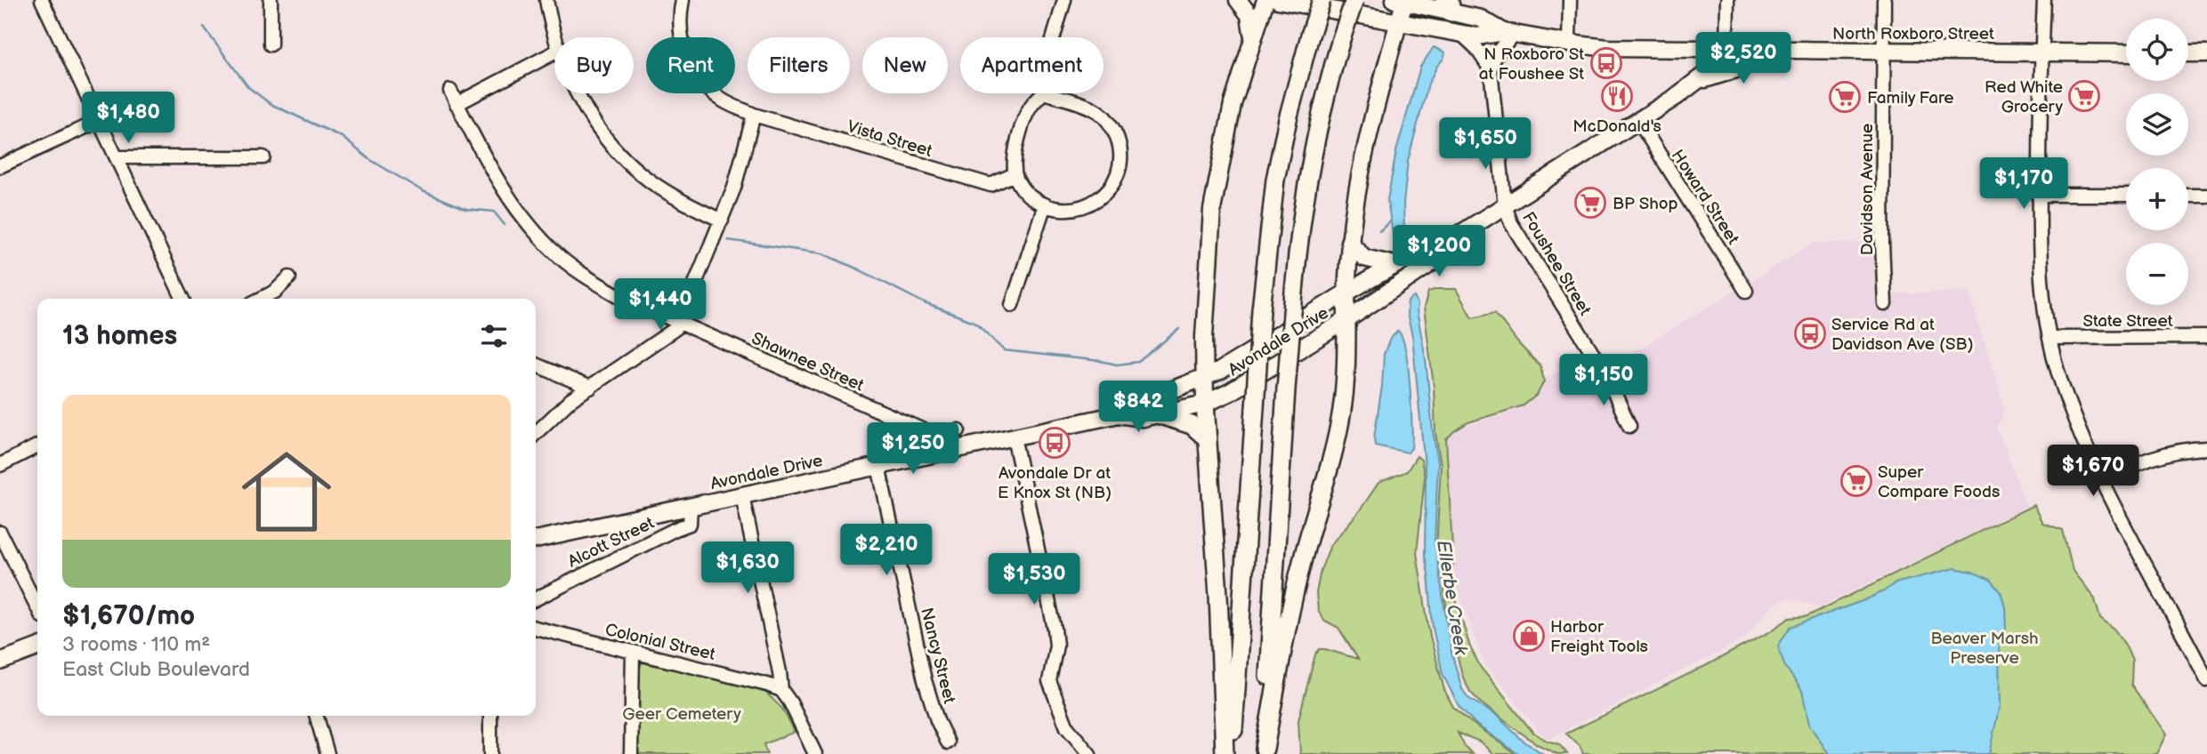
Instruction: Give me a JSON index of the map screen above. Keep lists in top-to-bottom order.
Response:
{
  "streets": {
    "main road": ["North Roxboro Street", "Avondale Drive"],
    "street": [
      "Vista Street",
      "Davidson Avenue",
      "Howard Street",
      "Foushee Street",
      "State Street",
      "Shawnee Street",
      "Alcott Street",
      "Colonial Street",
      "Nancy Street"
    ]
  },
  "crossings": [
    ["North Roxboro Street", "Davidson Avenue"],
    ["North Roxboro Street", "Avondale Drive"],
    ["Howard Street", "Avondale Drive"],
    ["Foushee Street", "Avondale Drive"],
    ["Avondale Drive", "Alcott Street"],
    ["Avondale Drive", "Nancy Street"]
  ],
  "water": ["Ellerbe Creek"],
  "parks": ["Beaver Marsh Preserve", "Geer Cemetery"],
  "places": {
    "bus stop": ["N Roxboro St at Foushee St", "Service Rd at Davidson Ave (SB)", "Avondale Dr at E Knox St (NB)"],
    "restaurant": ["McDonald's"],
    "supermarket": [
      "Red White Grocery",
      "Family Fare",
      "BP Shop",
      "Super Compare Foods"
    ],
    "shop": ["Harbor Freight Tools"]
  },
  "page": {
    "map_buttons": ["+", "−"],
    "price": [
      "$2,520",
      "$1,480",
      "$1,650",
      "$1,170",
      "$1,200",
      "$1,440",
      "$1,150",
      "$842",
      "$1,250",
      "$1,670",
      "$2,210",
      "$1,630",
      "$1,530"
    ],
    "chip": [
      "Buy",
      "Rent",
      "Filters",
      "New",
      "Apartment"
    ],
    "heading": "13 homes",
    "list": [
      {
        "name": "$1,670/mo",
        "note": "3 rooms · 110 m² · East Club Boulevard"
      }
    ]
  }
}
